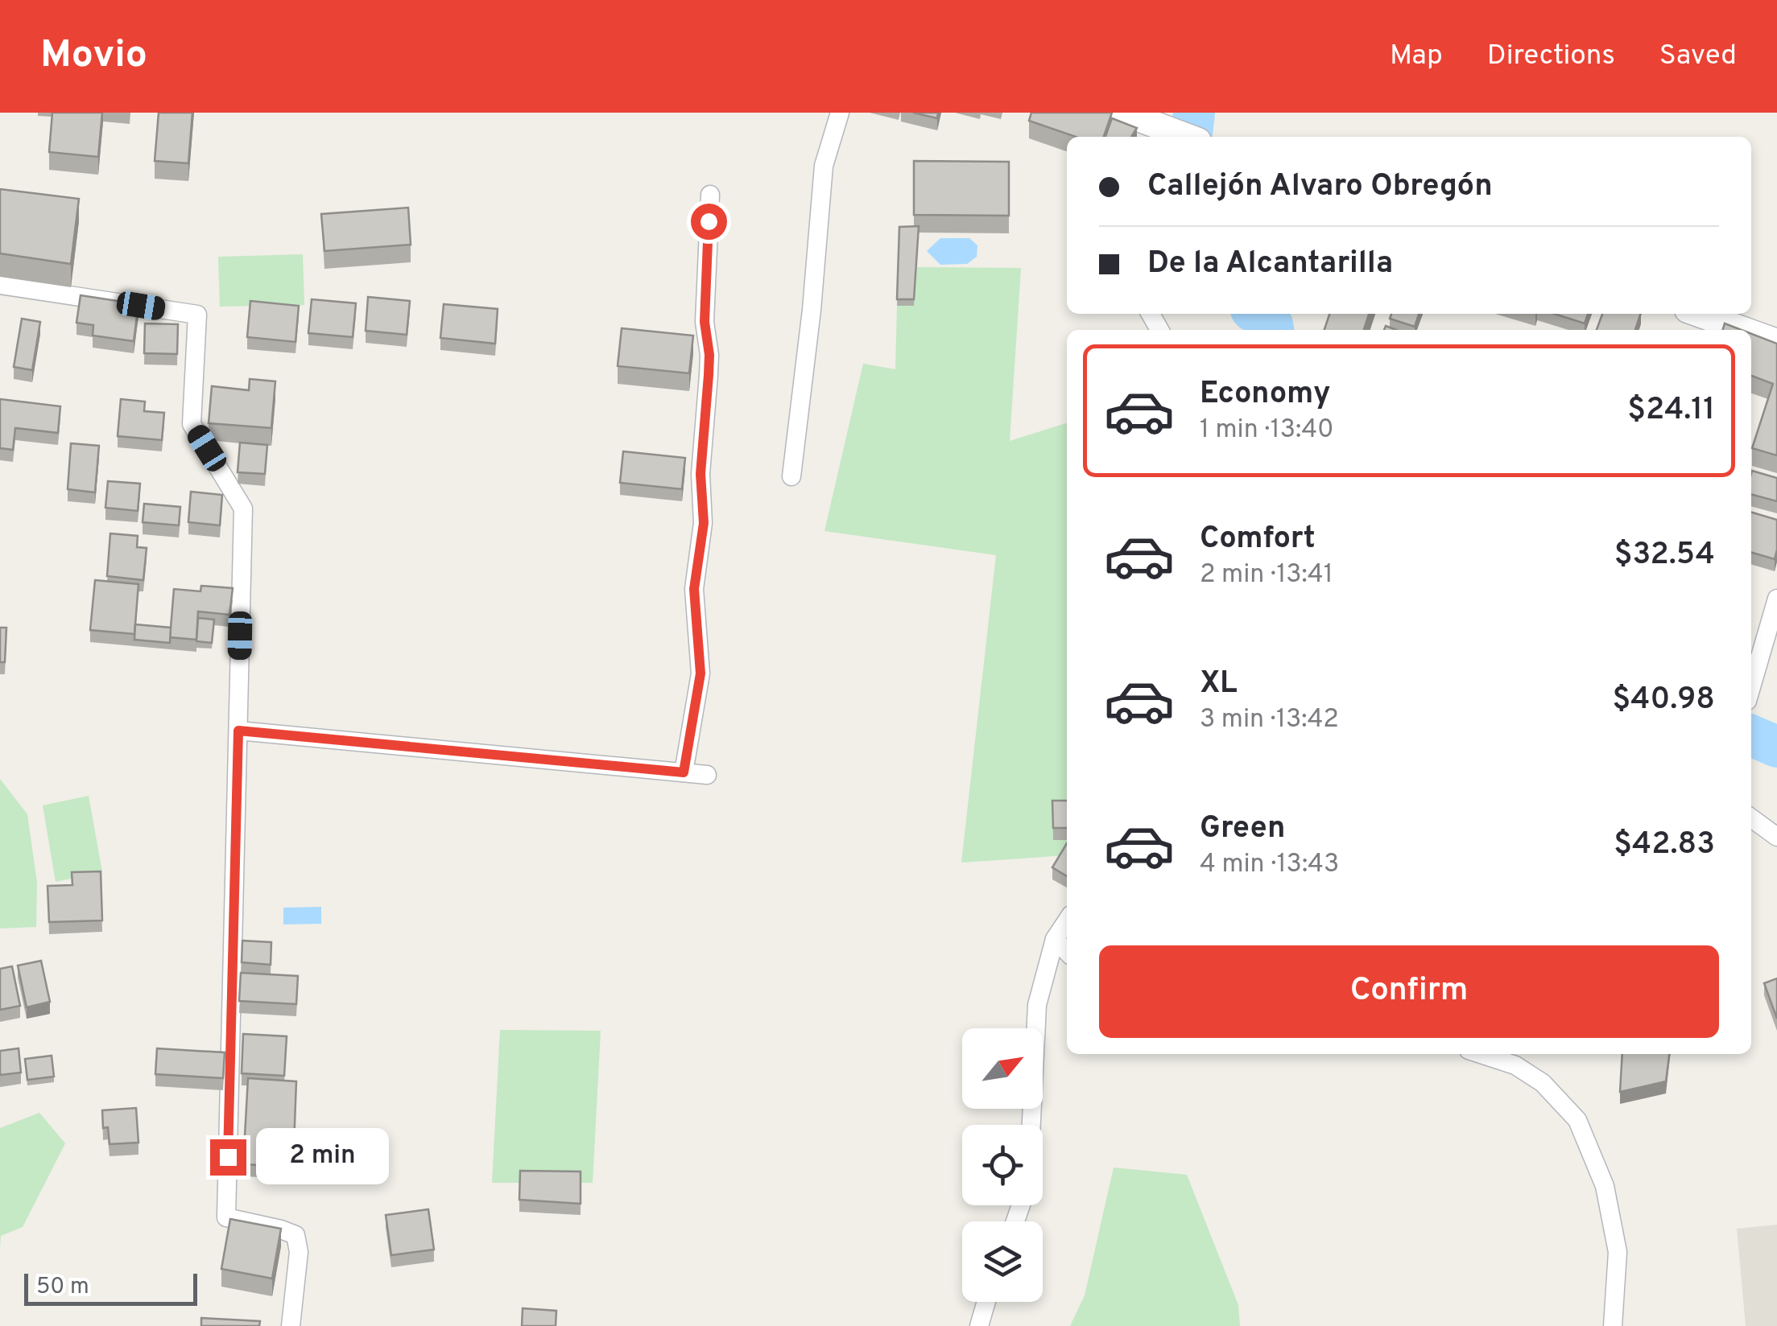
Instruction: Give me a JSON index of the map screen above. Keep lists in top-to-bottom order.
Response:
{
  "scale_bar": "50 m",
  "north": "top right",
  "page": {
    "header": "Movio",
    "nav": ["Map", "Directions", "Saved"],
    "banner": ["Callejón Alvaro Obregón", "De la Alcantarilla"],
    "list": [
      {
        "name": "Economy",
        "note": "1 min · 13:40",
        "value": "$24.11"
      },
      {
        "name": "Comfort",
        "note": "2 min · 13:41",
        "value": "$32.54"
      },
      {
        "name": "XL",
        "note": "3 min · 13:42",
        "value": "$40.98"
      },
      {
        "name": "Green",
        "note": "4 min · 13:43",
        "value": "$42.83"
      }
    ],
    "buttons": "Confirm",
    "bubble": "2 min",
    "scale": "50 m"
  }
}
